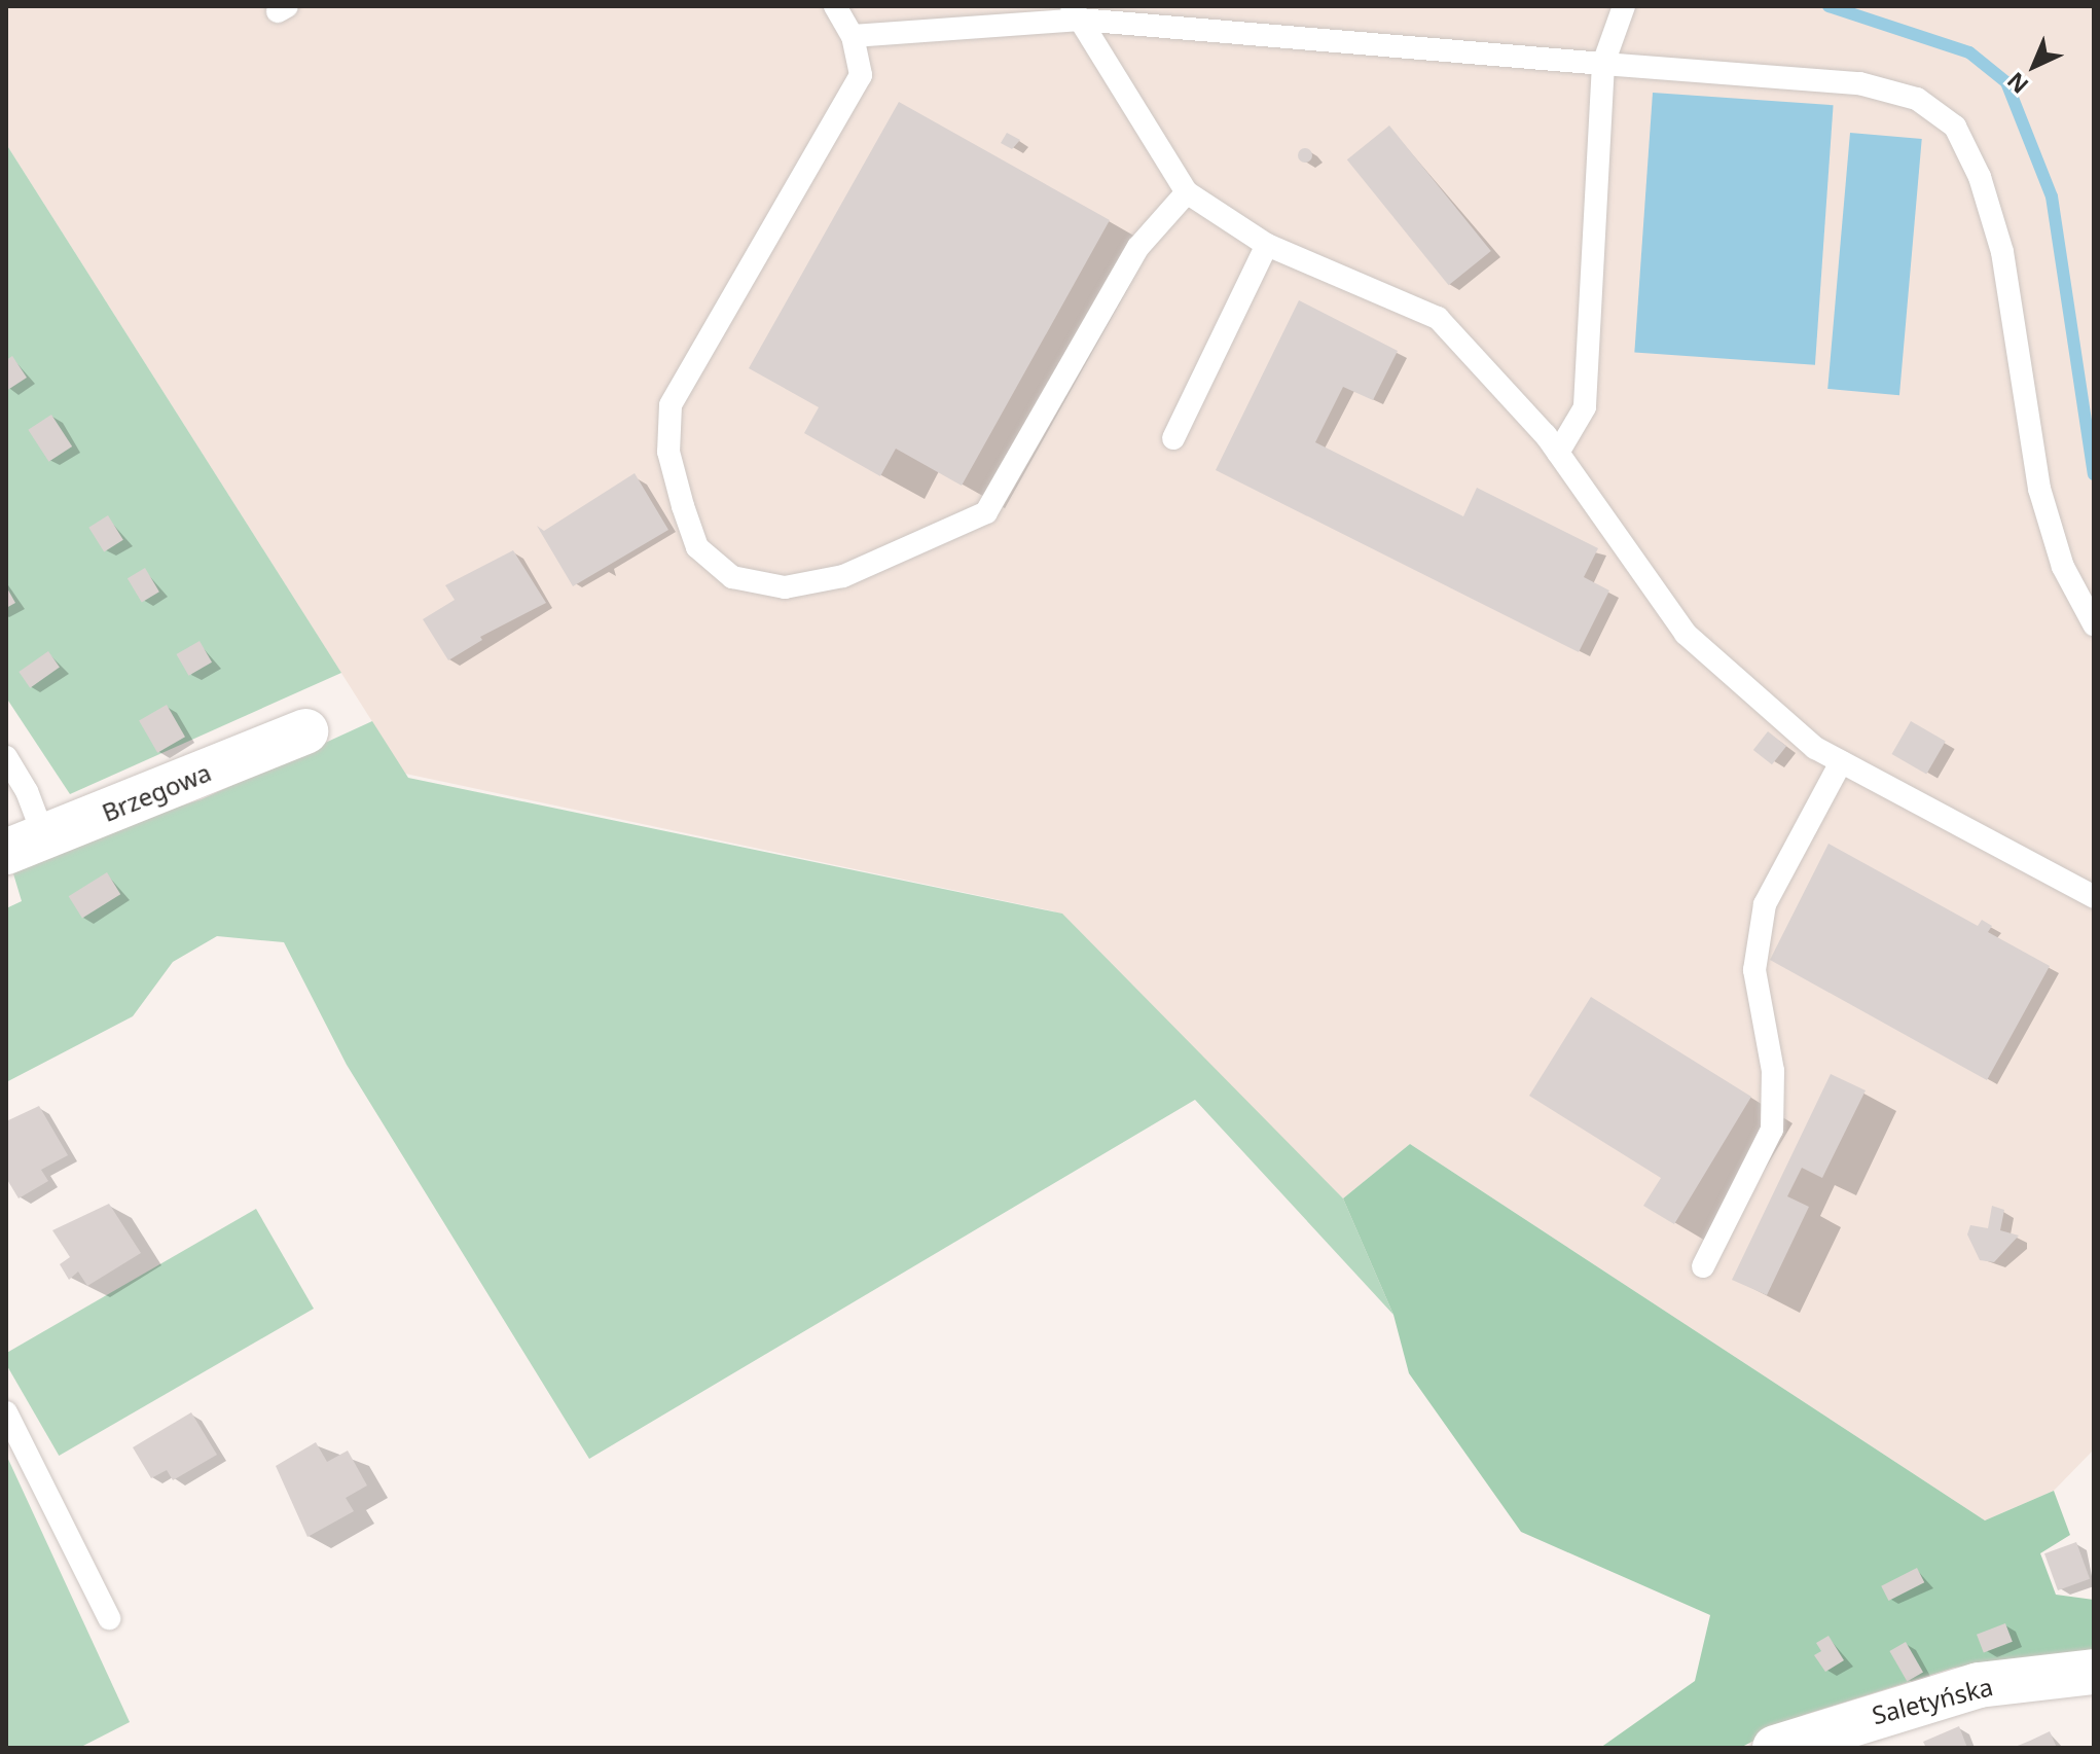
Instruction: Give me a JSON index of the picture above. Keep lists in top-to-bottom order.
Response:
{
  "streets": {
    "street": ["Brzegowa", "Saletyńska"]
  },
  "north": "bottom left"
}
